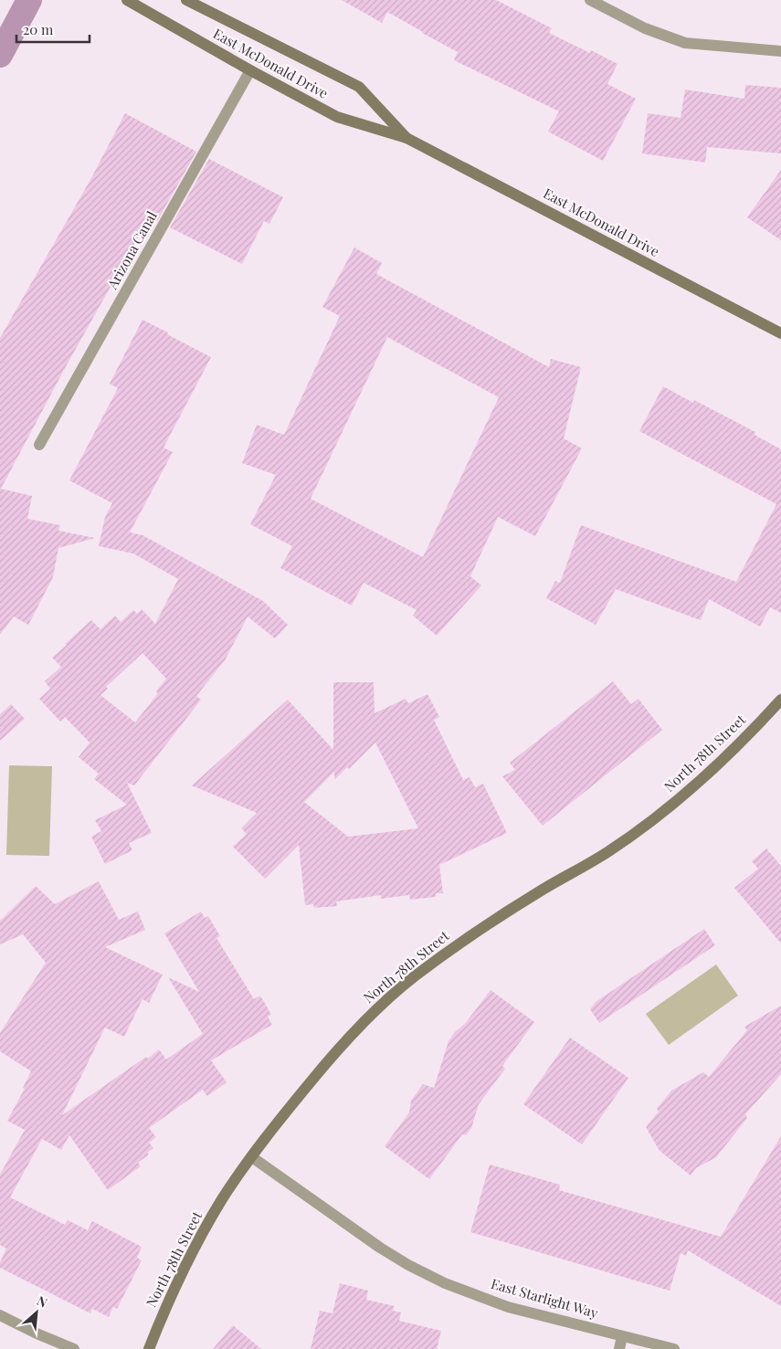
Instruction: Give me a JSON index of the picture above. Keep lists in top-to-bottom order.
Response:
{
  "streets": {
    "main road": ["East McDonald Drive", "North 78th Street"],
    "street": ["Arizona Canal", "East Starlight Way"]
  },
  "crossings": [
    ["East McDonald Drive", "Arizona Canal"],
    ["North 78th Street", "East Starlight Way"]
  ],
  "scale_bar": "20 m",
  "north": "top right"
}
